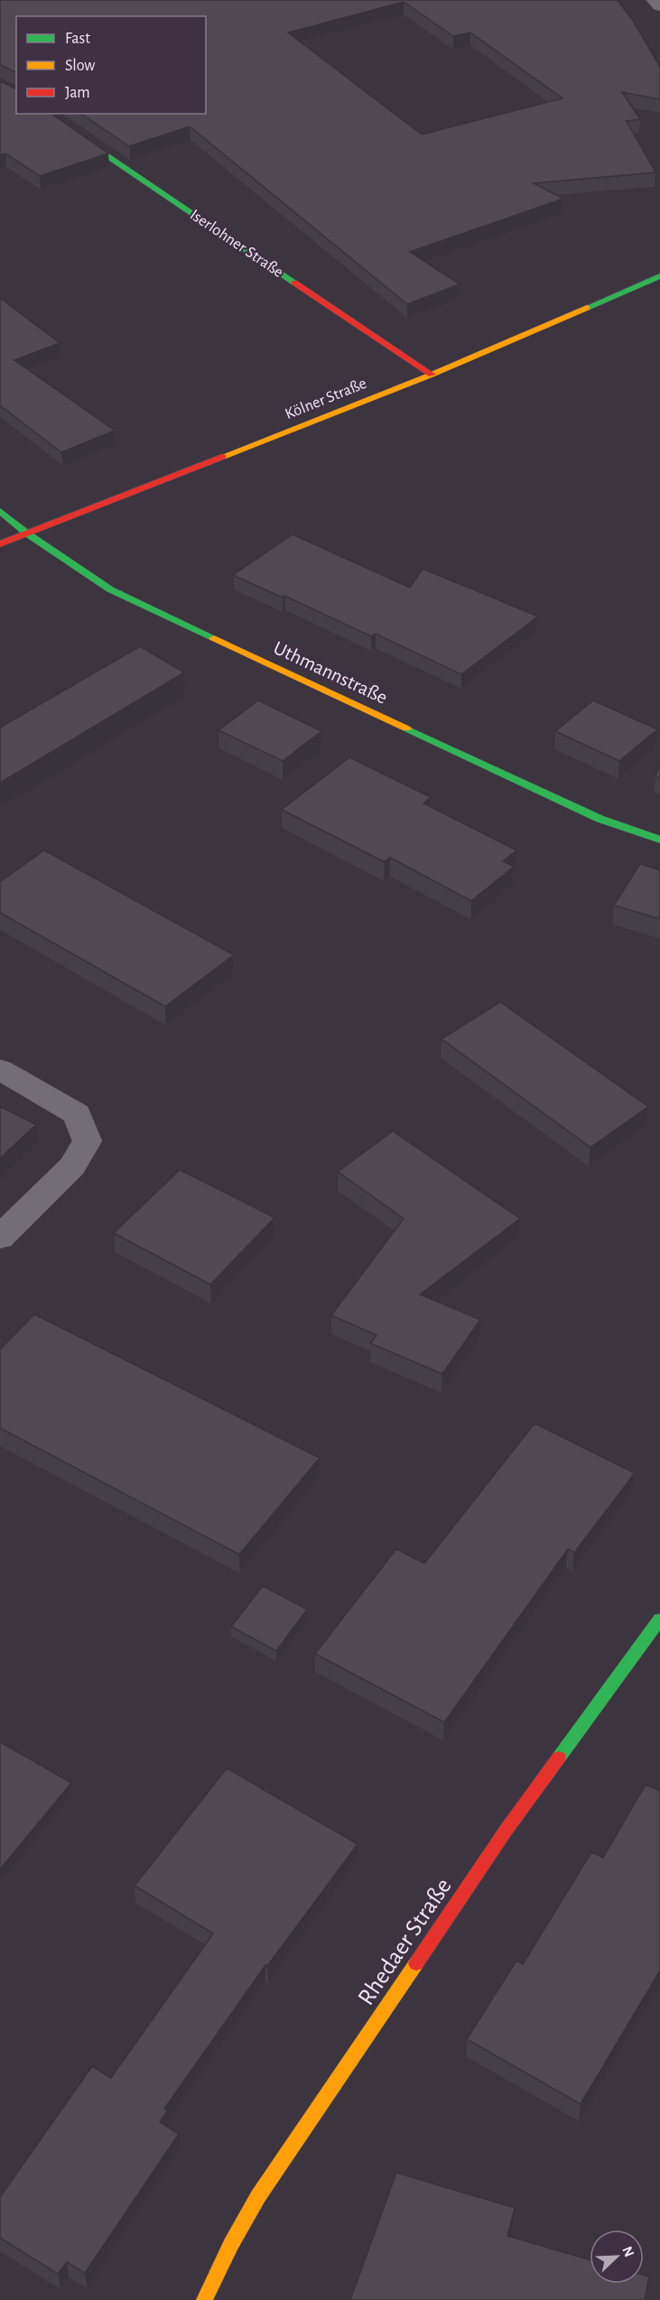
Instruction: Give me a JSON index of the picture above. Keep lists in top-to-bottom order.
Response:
{
  "streets": {
    "street": [
      "Iserlohner Straße",
      "Kölner Straße",
      "Uthmannstraße",
      "Rhedaer Straße"
    ]
  },
  "crossings": [
    ["Iserlohner Straße", "Kölner Straße"],
    ["Kölner Straße", "Uthmannstraße"]
  ],
  "legend": ["Fast", "Slow", "Jam"],
  "north": "top right"
}
